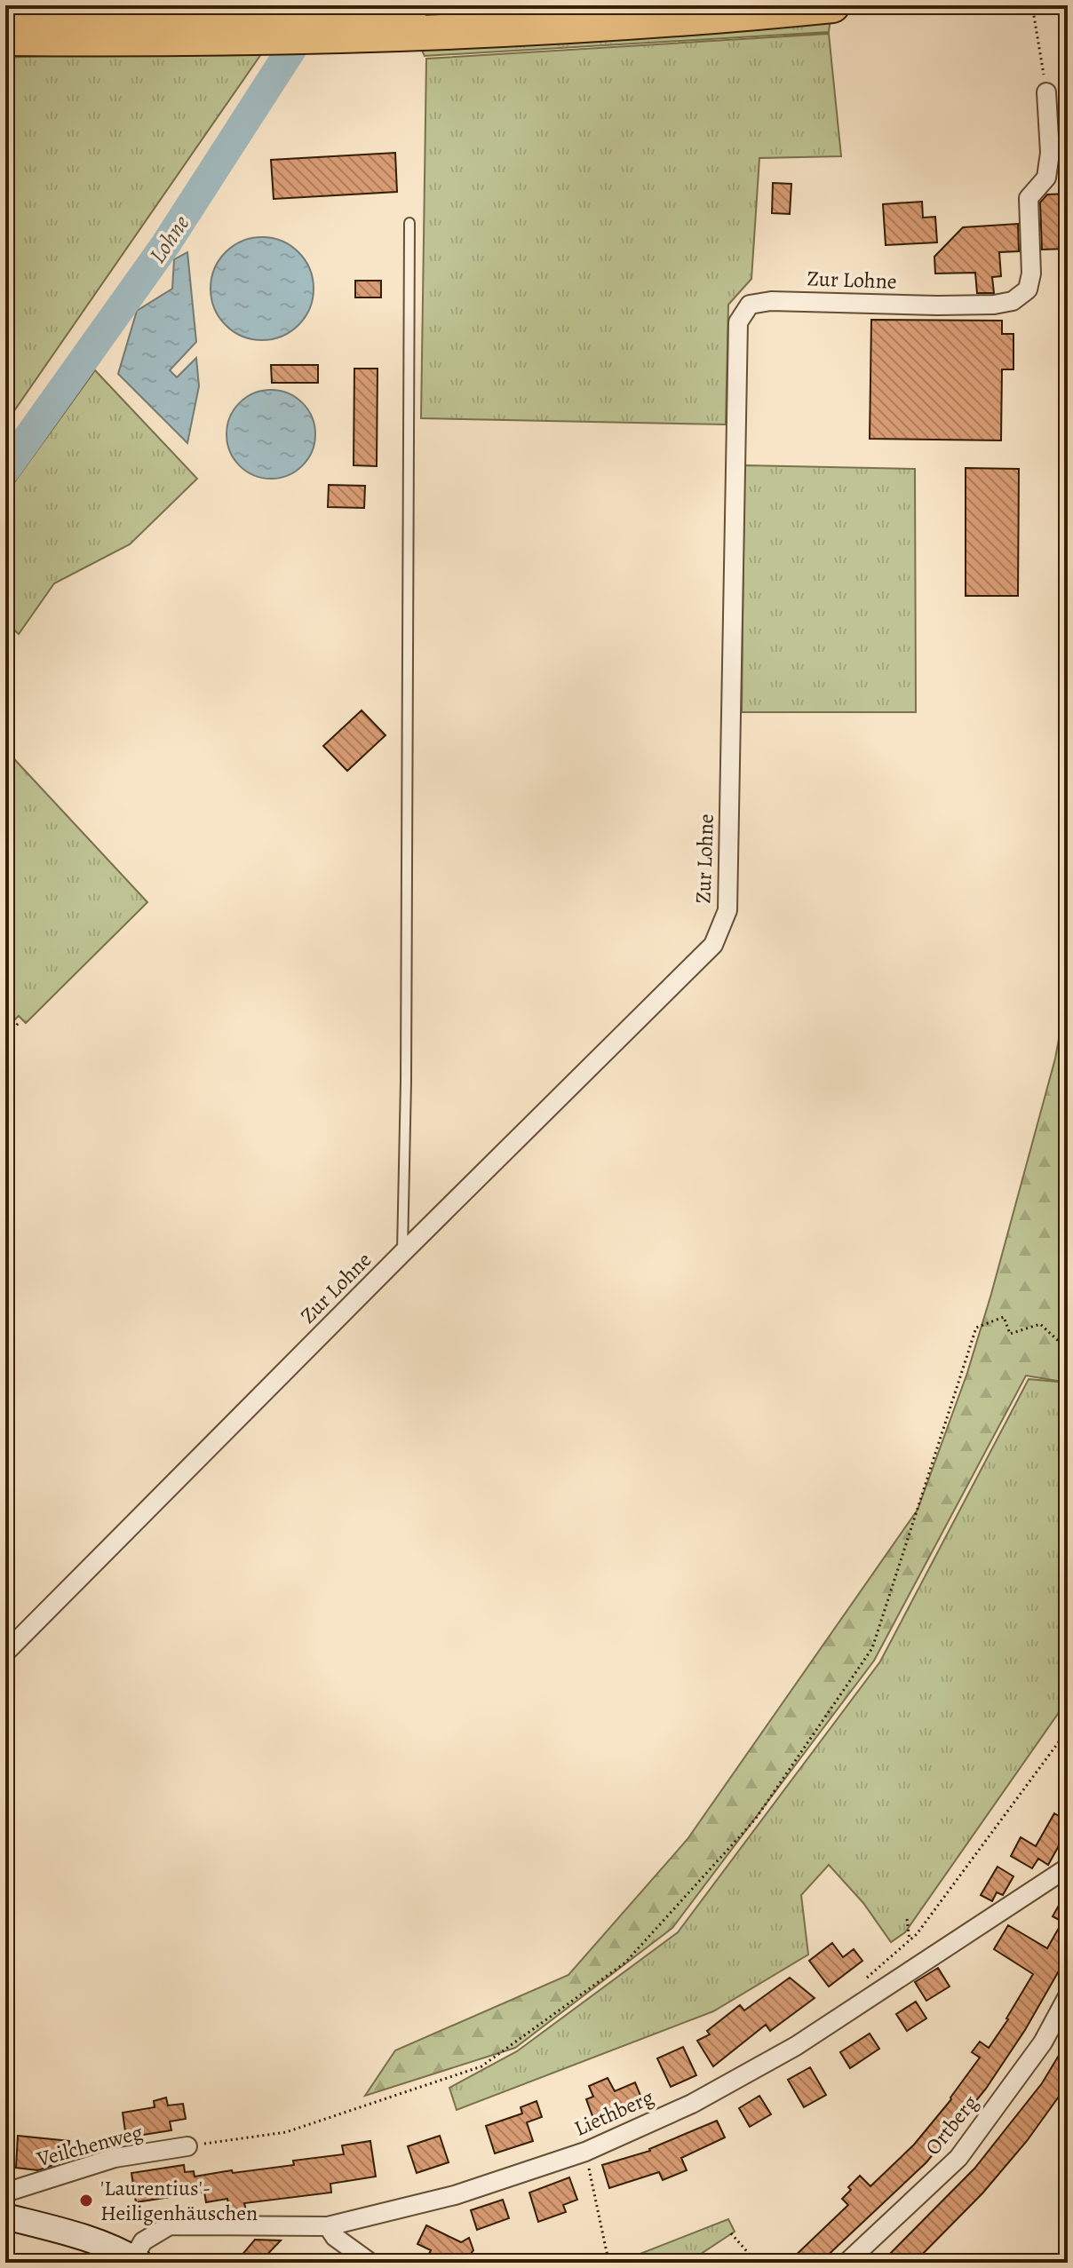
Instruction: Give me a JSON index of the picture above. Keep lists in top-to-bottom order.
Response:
{
  "streets": {
    "street": [
      "Zur Lohne",
      "Liethberg",
      "Ortberg",
      "Veilchenweg"
    ]
  },
  "water": ["Lohne"],
  "places": ["'Laurentius'- Heiligenhäuschen"]
}
